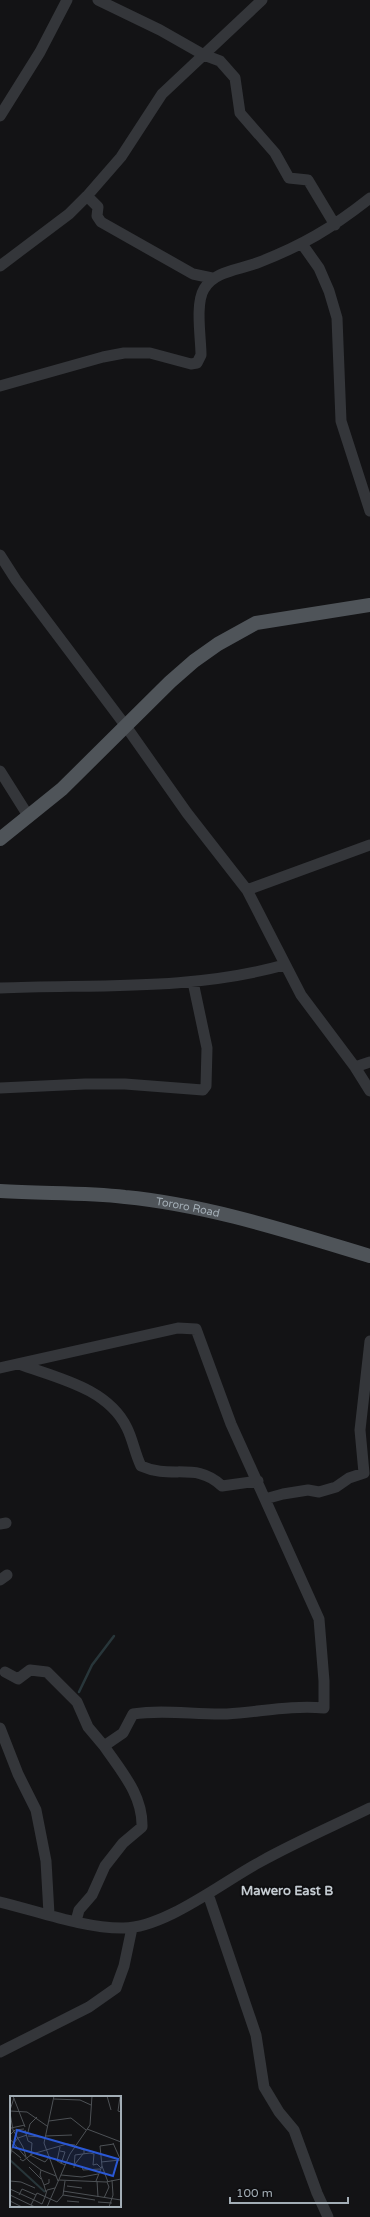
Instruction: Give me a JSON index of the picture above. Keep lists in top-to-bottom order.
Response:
{
  "streets": {
    "main road": ["Tororo Road"]
  },
  "districts": ["Mawero East B"],
  "scale_bar": "100 m"
}
